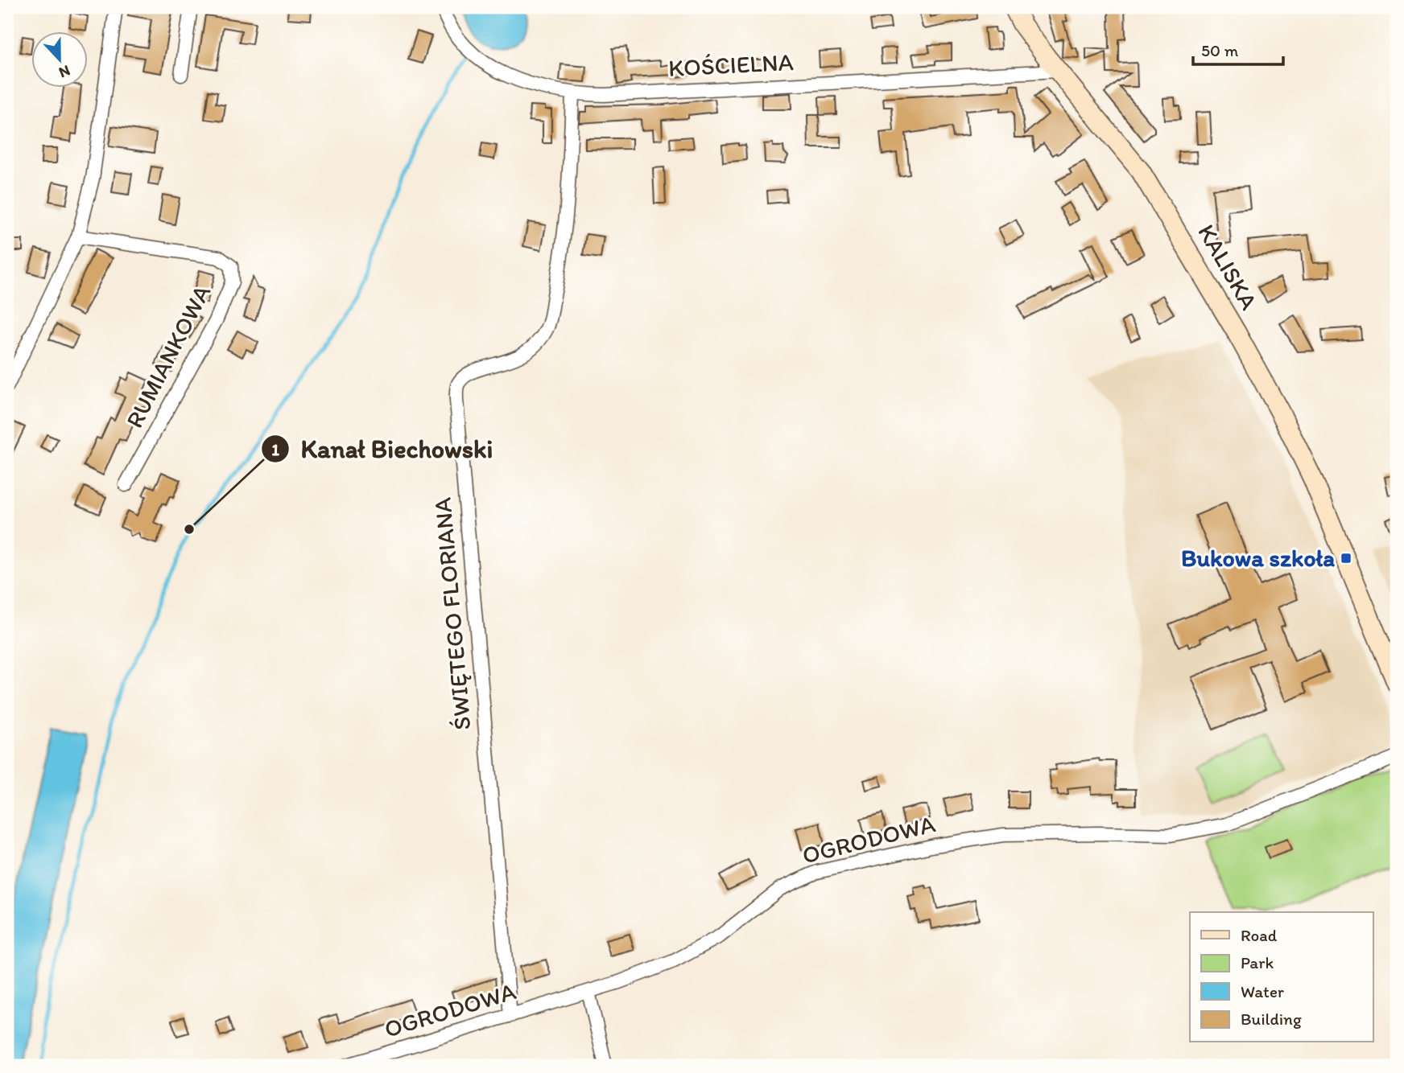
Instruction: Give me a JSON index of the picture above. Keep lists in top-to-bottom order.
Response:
{
  "streets": {
    "main road": ["KALISKA"],
    "street": [
      "KOŚCIELNA",
      "RUMIANKOWA",
      "ŚWIĘTEGO FLORIANA",
      "OGRODOWA"
    ]
  },
  "crossings": [
    ["KOŚCIELNA", "KALISKA"],
    ["KOŚCIELNA", "ŚWIĘTEGO FLORIANA"],
    ["ŚWIĘTEGO FLORIANA", "OGRODOWA"]
  ],
  "places": {
    "other": ["Kanał Biechowski"],
    "transit": ["Bukowa szkoła"]
  },
  "legend": [
    "Road",
    "Park",
    "Water",
    "Building"
  ],
  "scale_bar": "50 m",
  "north": "bottom"
}
